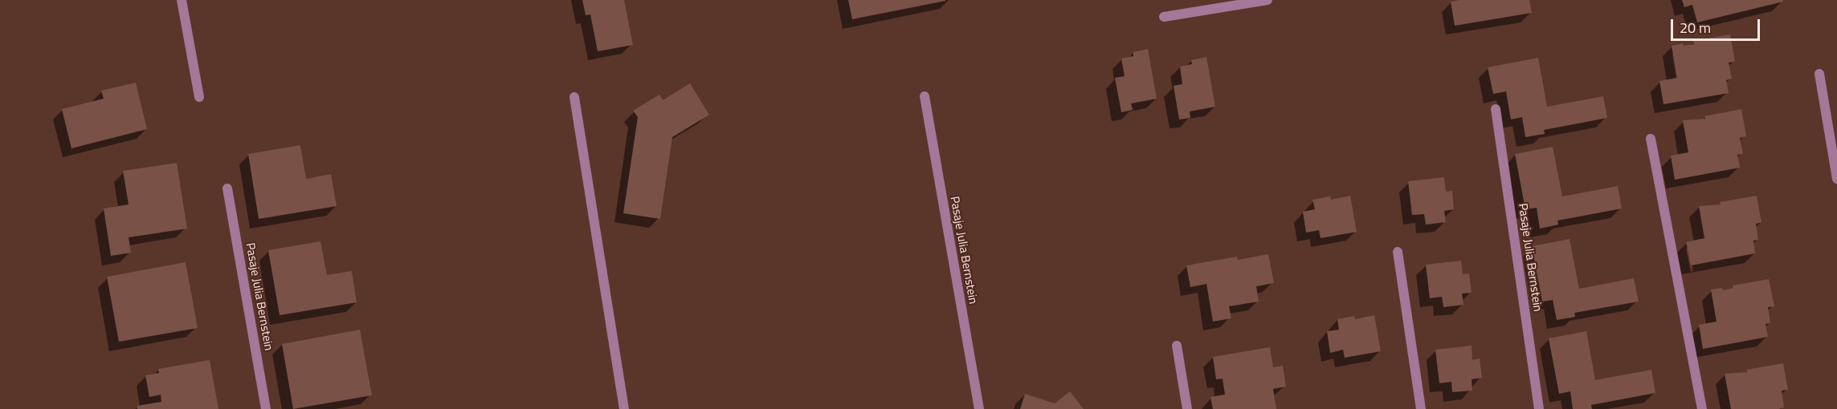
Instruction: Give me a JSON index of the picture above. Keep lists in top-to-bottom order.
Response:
{
  "streets": {
    "street": ["Pasaje Julia Bernstein"]
  },
  "scale_bar": "20 m"
}
